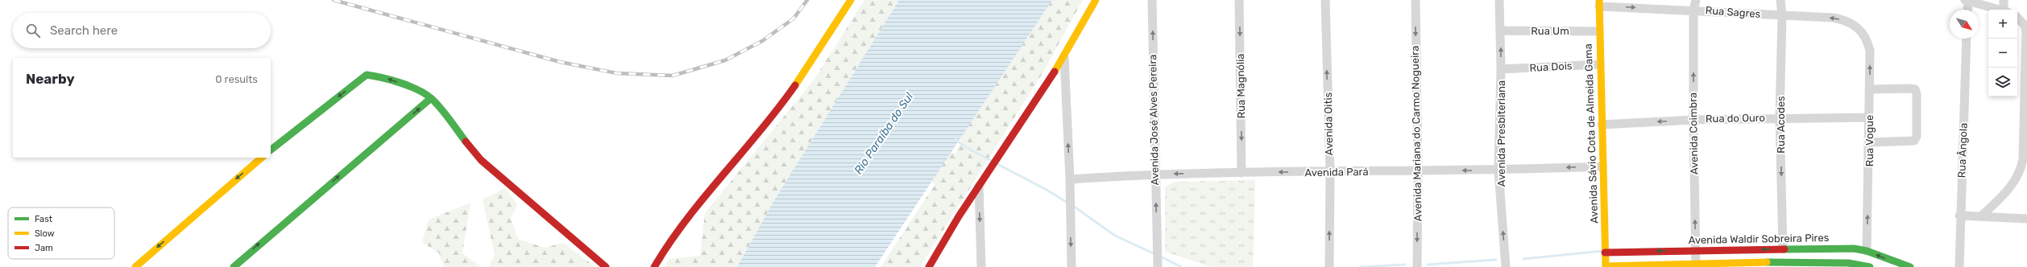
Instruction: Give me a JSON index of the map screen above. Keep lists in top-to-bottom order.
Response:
{
  "streets": {
    "street": [
      "Rua Sagres",
      "Rua Um",
      "Rua Dois",
      "Rua Magnólia",
      "Rua do Ouro",
      "Avenida José Alves Pereira",
      "Avenida Oitis",
      "Rua Acodes",
      "Avenida Mariana do Carmo Nogueira",
      "Avenida Presbiteriana",
      "Avenida Sávio Cota de Almeida Gama",
      "Avenida Coimbra",
      "Rua Vogue",
      "Rua Ângola",
      "Avenida Pará",
      "Avenida Waldir Sobreira Pires"
    ]
  },
  "crossings": [
    ["Rua Sagres", "Rua Acodes"],
    ["Rua Sagres", "Avenida Sávio Cota de Almeida Gama"],
    ["Rua Sagres", "Avenida Coimbra"],
    ["Rua Sagres", "Rua Vogue"],
    ["Rua Um", "Avenida Presbiteriana"],
    ["Rua Um", "Avenida Sávio Cota de Almeida Gama"],
    ["Rua Dois", "Avenida Presbiteriana"],
    ["Rua Dois", "Avenida Sávio Cota de Almeida Gama"],
    ["Rua Magnólia", "Avenida Pará"],
    ["Rua do Ouro", "Rua Acodes"],
    ["Rua do Ouro", "Avenida Sávio Cota de Almeida Gama"],
    ["Rua do Ouro", "Avenida Coimbra"],
    ["Rua do Ouro", "Rua Vogue"],
    ["Avenida José Alves Pereira", "Avenida Pará"],
    ["Avenida Oitis", "Avenida Pará"],
    ["Rua Acodes", "Avenida Waldir Sobreira Pires"],
    ["Avenida Mariana do Carmo Nogueira", "Avenida Pará"],
    ["Avenida Presbiteriana", "Avenida Pará"],
    ["Avenida Sávio Cota de Almeida Gama", "Avenida Pará"],
    ["Avenida Sávio Cota de Almeida Gama", "Avenida Waldir Sobreira Pires"],
    ["Avenida Coimbra", "Avenida Waldir Sobreira Pires"],
    ["Rua Vogue", "Avenida Waldir Sobreira Pires"]
  ],
  "one_way": [
    "Rua Magnólia",
    "Avenida José Alves Pereira",
    "Avenida Oitis",
    "Rua Acodes",
    "Avenida Mariana do Carmo Nogueira",
    "Avenida Presbiteriana",
    "Avenida Coimbra",
    "Rua Vogue",
    "Avenida Pará"
  ],
  "water": ["Rio Paraíba do Sul"],
  "legend": ["Fast", "Slow", "Jam"],
  "north": "bottom right",
  "page": {
    "map_buttons": ["+", "−"],
    "search": "Search here",
    "heading": ["Nearby", "0 results"]
  }
}
